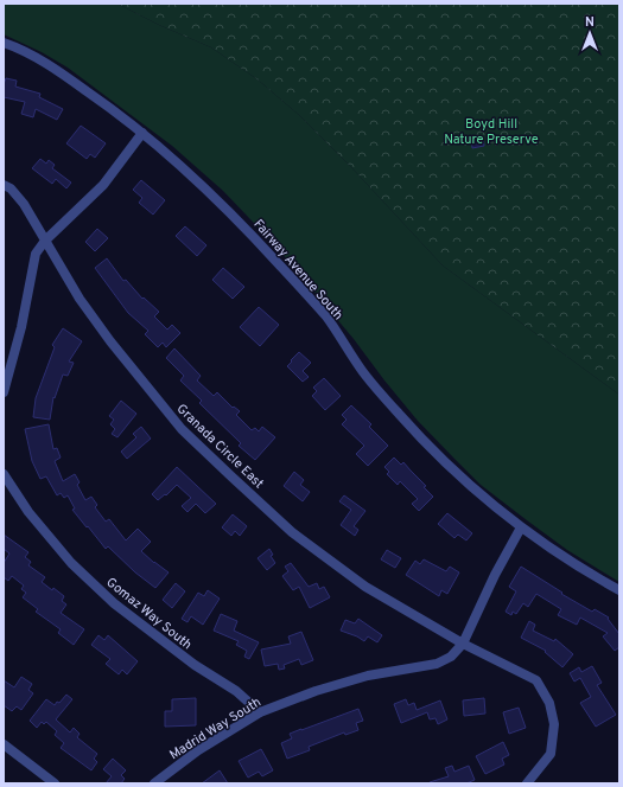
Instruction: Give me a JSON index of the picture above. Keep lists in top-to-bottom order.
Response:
{
  "streets": {
    "street": [
      "Fairway Avenue South",
      "Granada Circle East",
      "Gomaz Way South",
      "Madrid Way South"
    ]
  },
  "crossings": [
    ["Fairway Avenue South", "Madrid Way South"],
    ["Granada Circle East", "Madrid Way South"],
    ["Gomaz Way South", "Madrid Way South"]
  ],
  "parks": ["Boyd Hill Nature Preserve"],
  "north": "top"
}
